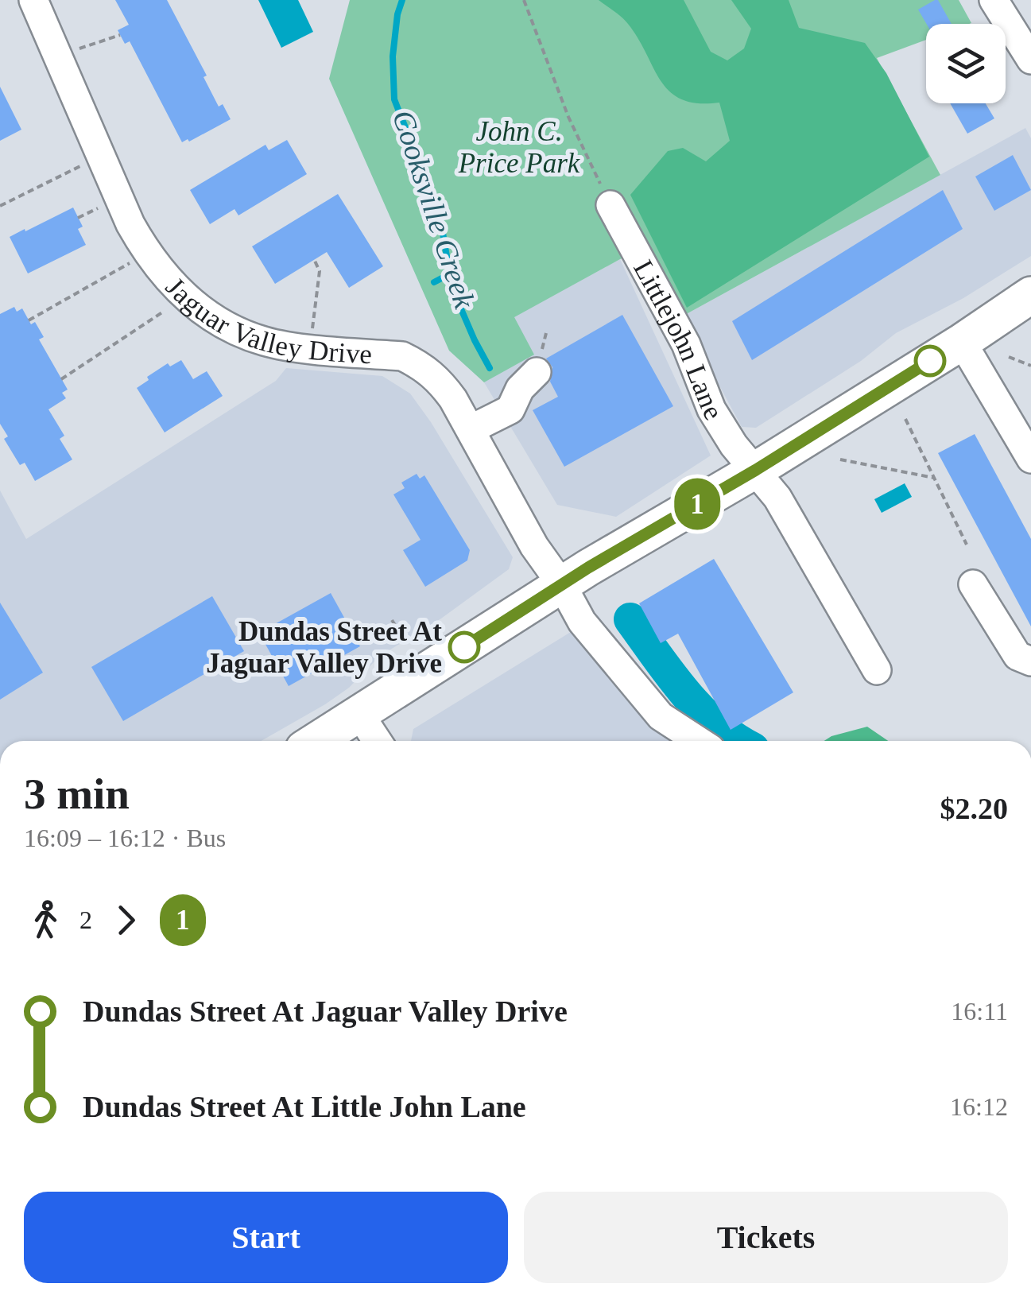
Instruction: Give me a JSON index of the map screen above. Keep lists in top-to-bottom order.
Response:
{
  "streets": {
    "street": ["Jaguar Valley Drive", "Littlejohn Lane"]
  },
  "water": ["Cooksville Creek"],
  "parks": ["John C. Price Park"],
  "places": ["Dundas Street At Jaguar Valley Drive"],
  "lines": ["bus line 1"],
  "page": {
    "on_map": "1",
    "heading": ["3 min", "16:09 – 16:12 · Bus", "$2.20"],
    "legs": ["2", "1"],
    "list": [
      {
        "name": "Dundas Street At Jaguar Valley Drive",
        "value": "16:11"
      },
      {
        "name": "Dundas Street At Little John Lane",
        "value": "16:12"
      }
    ],
    "buttons": ["Start", "Tickets"]
  }
}
